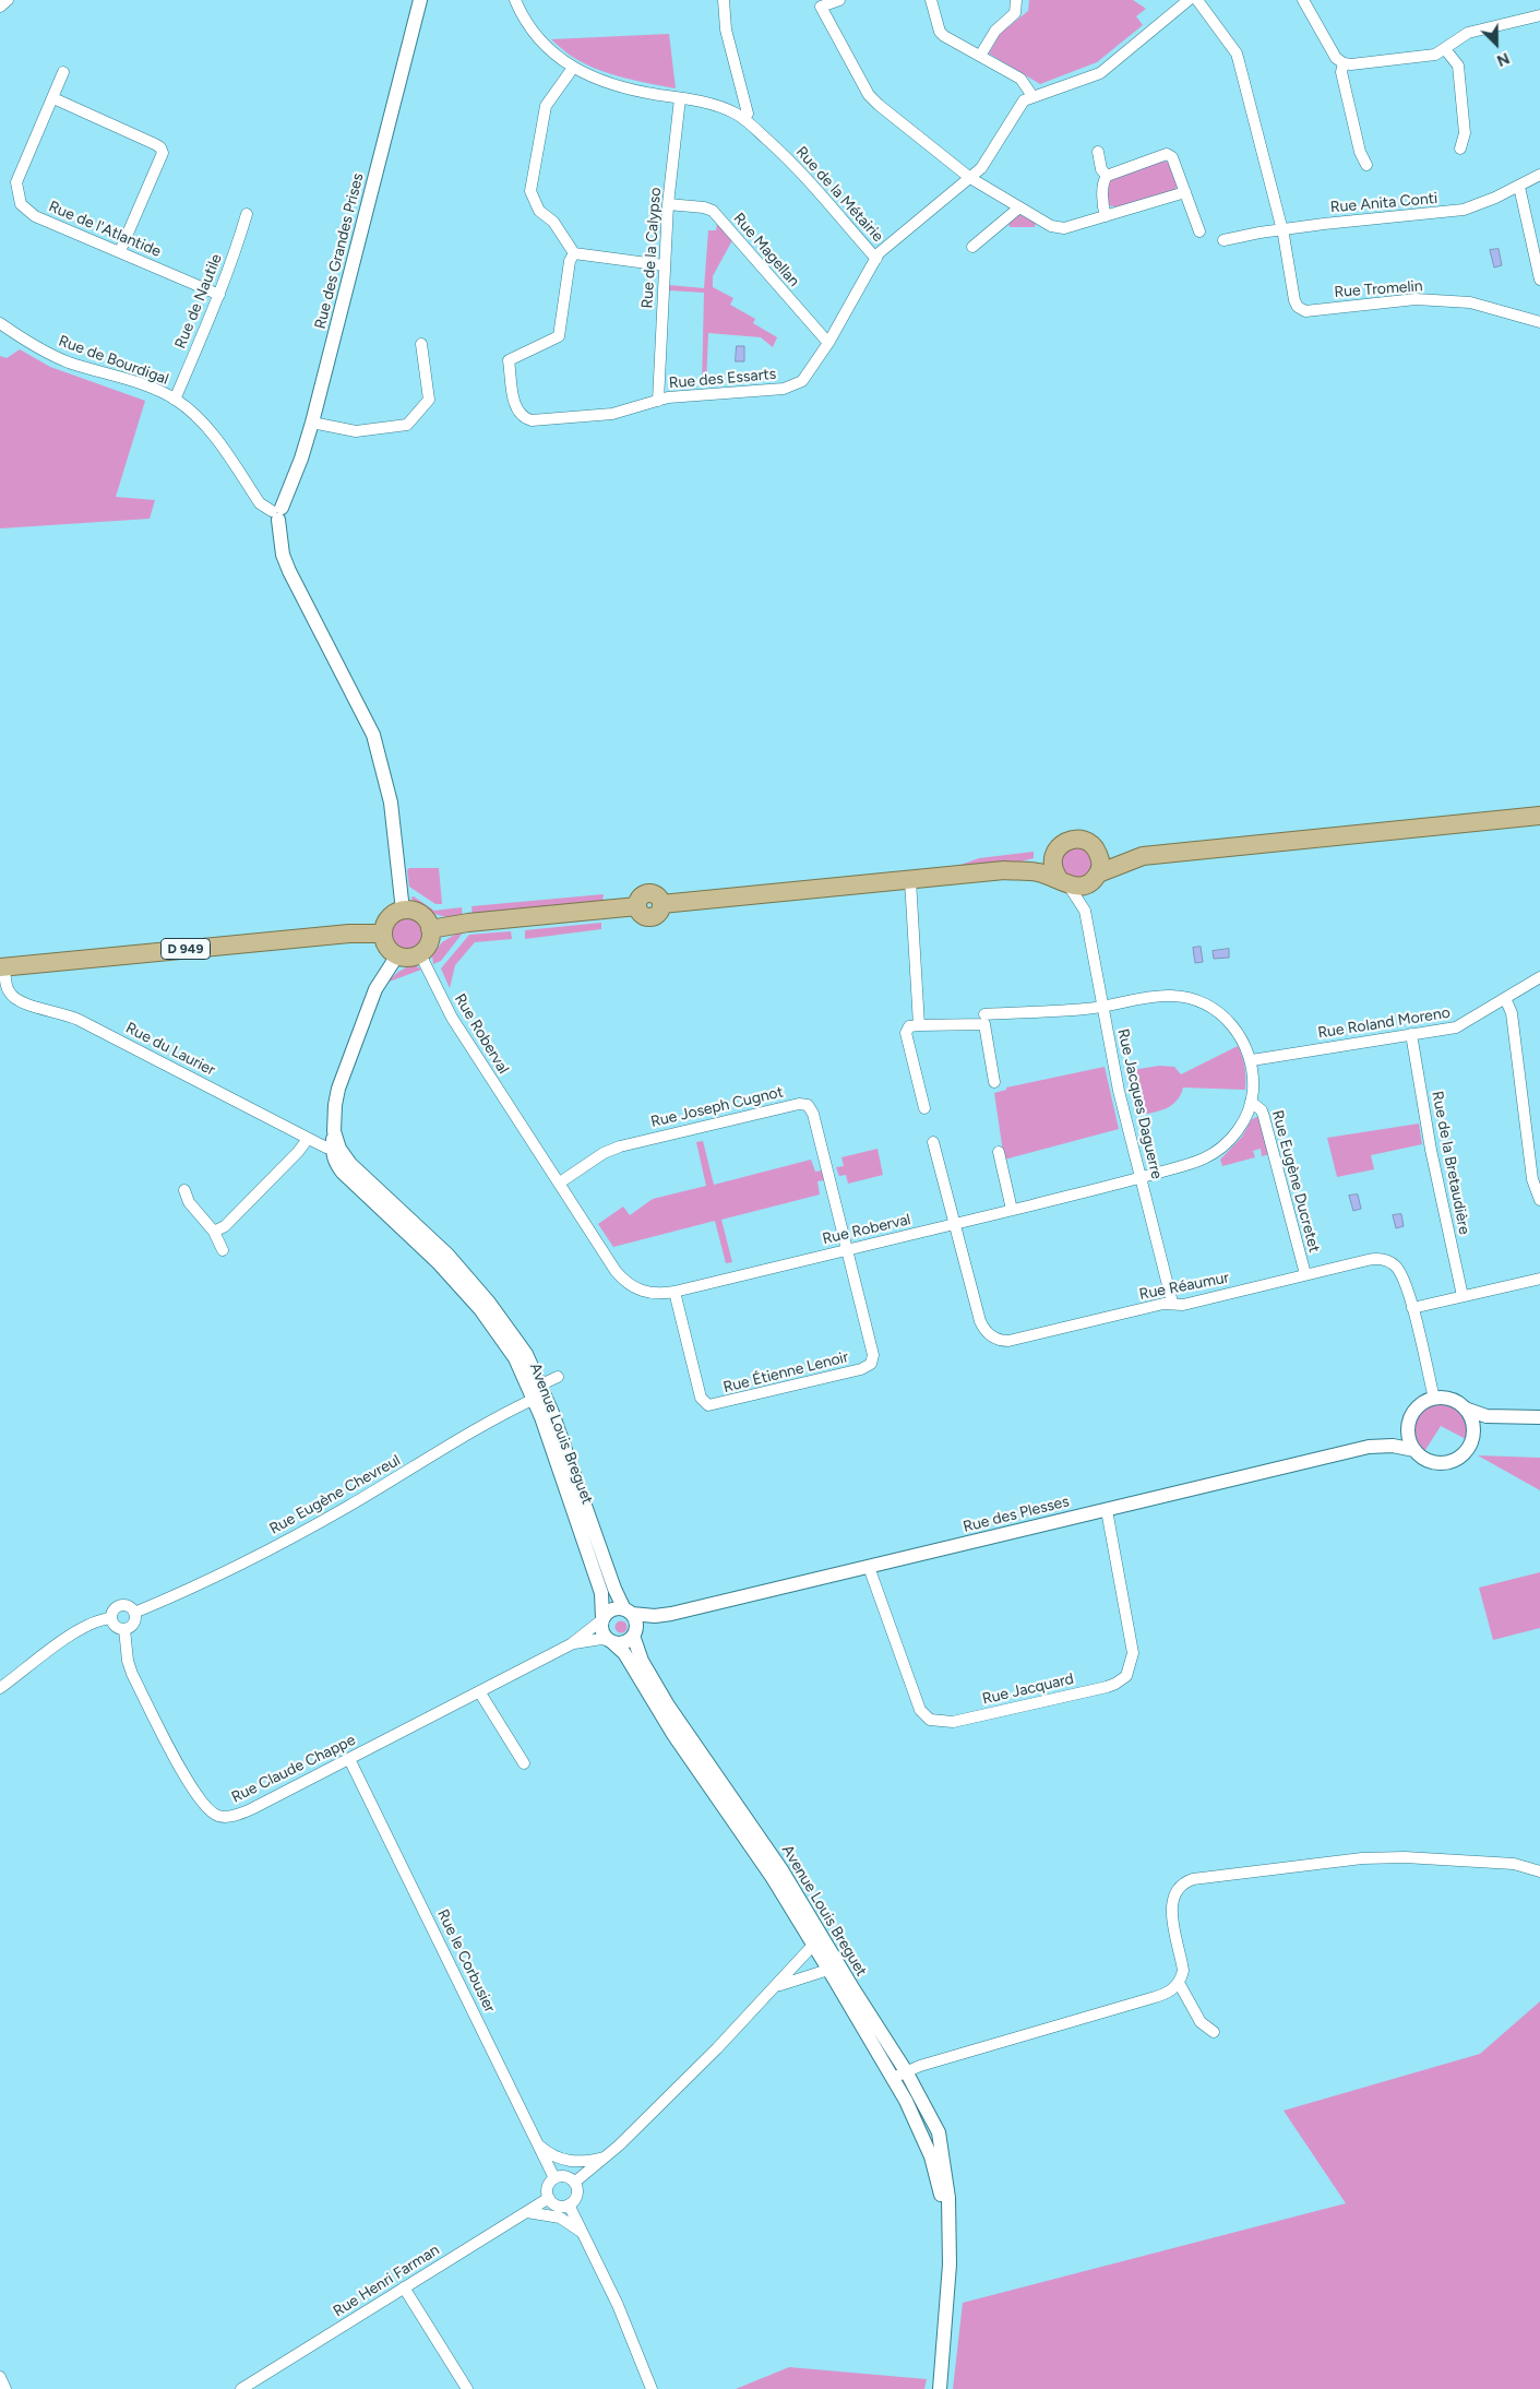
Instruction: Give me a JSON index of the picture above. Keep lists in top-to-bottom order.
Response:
{
  "streets": {
    "main road": ["D 949"],
    "street": [
      "Rue de la Métairie",
      "Rue Anita Conti",
      "Rue de l'Atlantide",
      "Rue de la Calypso",
      "Rue Magellan",
      "Rue des Grandes Prises",
      "Rue Tromelin",
      "Rue de Nautile",
      "Rue de Bourdigal",
      "Rue des Essarts",
      "Rue Roland Moreno",
      "Rue Roberval",
      "Rue du Laurier",
      "Rue Jacques Daguerre",
      "Rue Joseph Cugnot",
      "Rue de la Bretaudière",
      "Rue Eugène Ducretet",
      "Rue Réaumur",
      "Rue Étienne Lenoir",
      "Avenue Louis Breguet",
      "Rue Eugène Chevreul",
      "Rue des Plesses",
      "Rue Jacquard",
      "Rue Claude Chappe",
      "Rue le Corbusier",
      "Rue Henri Farman"
    ]
  },
  "crossings": [
    ["Rue de la Métairie", "Rue de la Calypso"],
    ["Rue de la Métairie", "Rue des Essarts"],
    ["Rue Anita Conti", "Rue Tromelin"],
    ["Rue de l'Atlantide", "Rue de Nautile"],
    ["Rue de la Calypso", "Rue Magellan"],
    ["Rue de la Calypso", "Rue des Essarts"],
    ["Rue Magellan", "Rue des Essarts"],
    ["Rue des Grandes Prises", "Rue de Bourdigal"],
    ["Rue de Nautile", "Rue de Bourdigal"],
    ["D 949", "Rue Roberval"],
    ["D 949", "Rue du Laurier"],
    ["Rue Roland Moreno", "Rue Roberval"],
    ["Rue Roland Moreno", "Rue de la Bretaudière"],
    ["Rue Roberval", "Rue Jacques Daguerre"],
    ["Rue Roberval", "Rue Joseph Cugnot"],
    ["Rue Roberval", "Rue Eugène Ducretet"],
    ["Rue Roberval", "Rue Réaumur"],
    ["Rue Roberval", "Rue Étienne Lenoir"],
    ["Rue du Laurier", "Avenue Louis Breguet"],
    ["Rue Jacques Daguerre", "Rue Réaumur"],
    ["Rue Joseph Cugnot", "Rue Étienne Lenoir"],
    ["Rue Eugène Ducretet", "Rue Réaumur"],
    ["Rue Réaumur", "Rue des Plesses"],
    ["Avenue Louis Breguet", "Rue Eugène Chevreul"],
    ["Avenue Louis Breguet", "Rue des Plesses"],
    ["Avenue Louis Breguet", "Rue Claude Chappe"],
    ["Rue Eugène Chevreul", "Rue Claude Chappe"],
    ["Rue des Plesses", "Rue Jacquard"],
    ["Rue des Plesses", "Rue Claude Chappe"],
    ["Rue Claude Chappe", "Rue le Corbusier"],
    ["Rue le Corbusier", "Rue Henri Farman"]
  ],
  "north": "bottom right"
}
